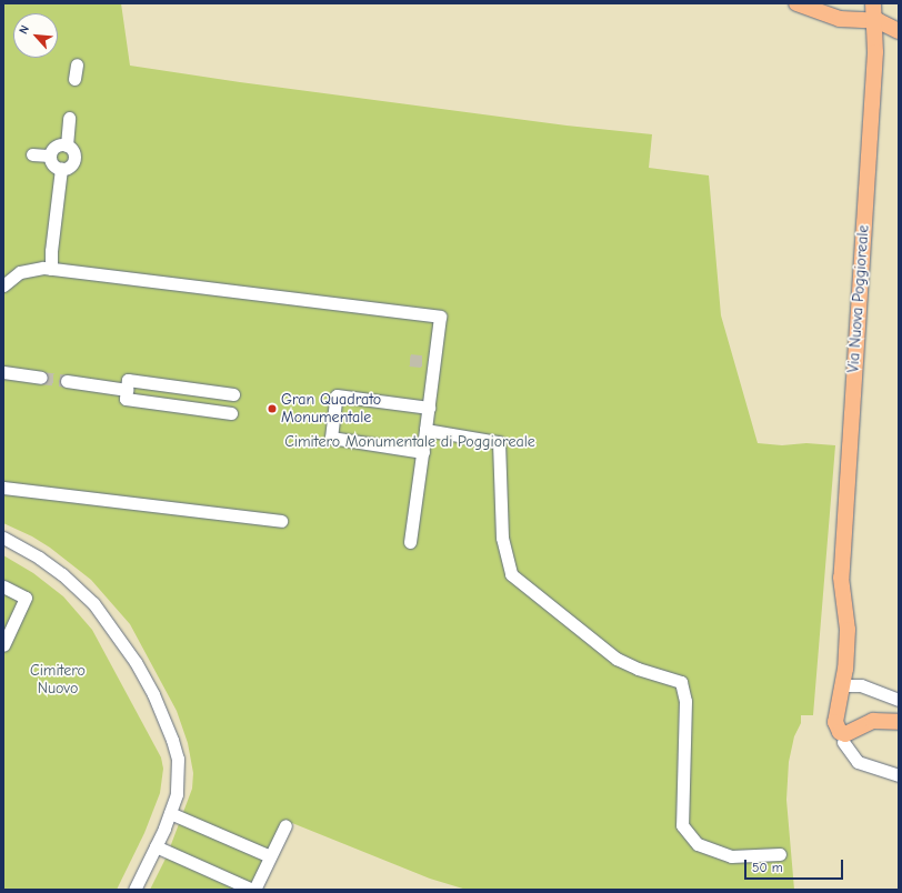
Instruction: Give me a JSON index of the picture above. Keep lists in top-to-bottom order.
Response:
{
  "streets": {
    "main road": ["Via Nuova Poggioreale"]
  },
  "parks": ["Cimitero Monumentale di Poggioreale", "Cimitero Nuovo"],
  "places": ["Gran Quadrato Monumentale"],
  "scale_bar": "50 m",
  "north": "top left"
}
